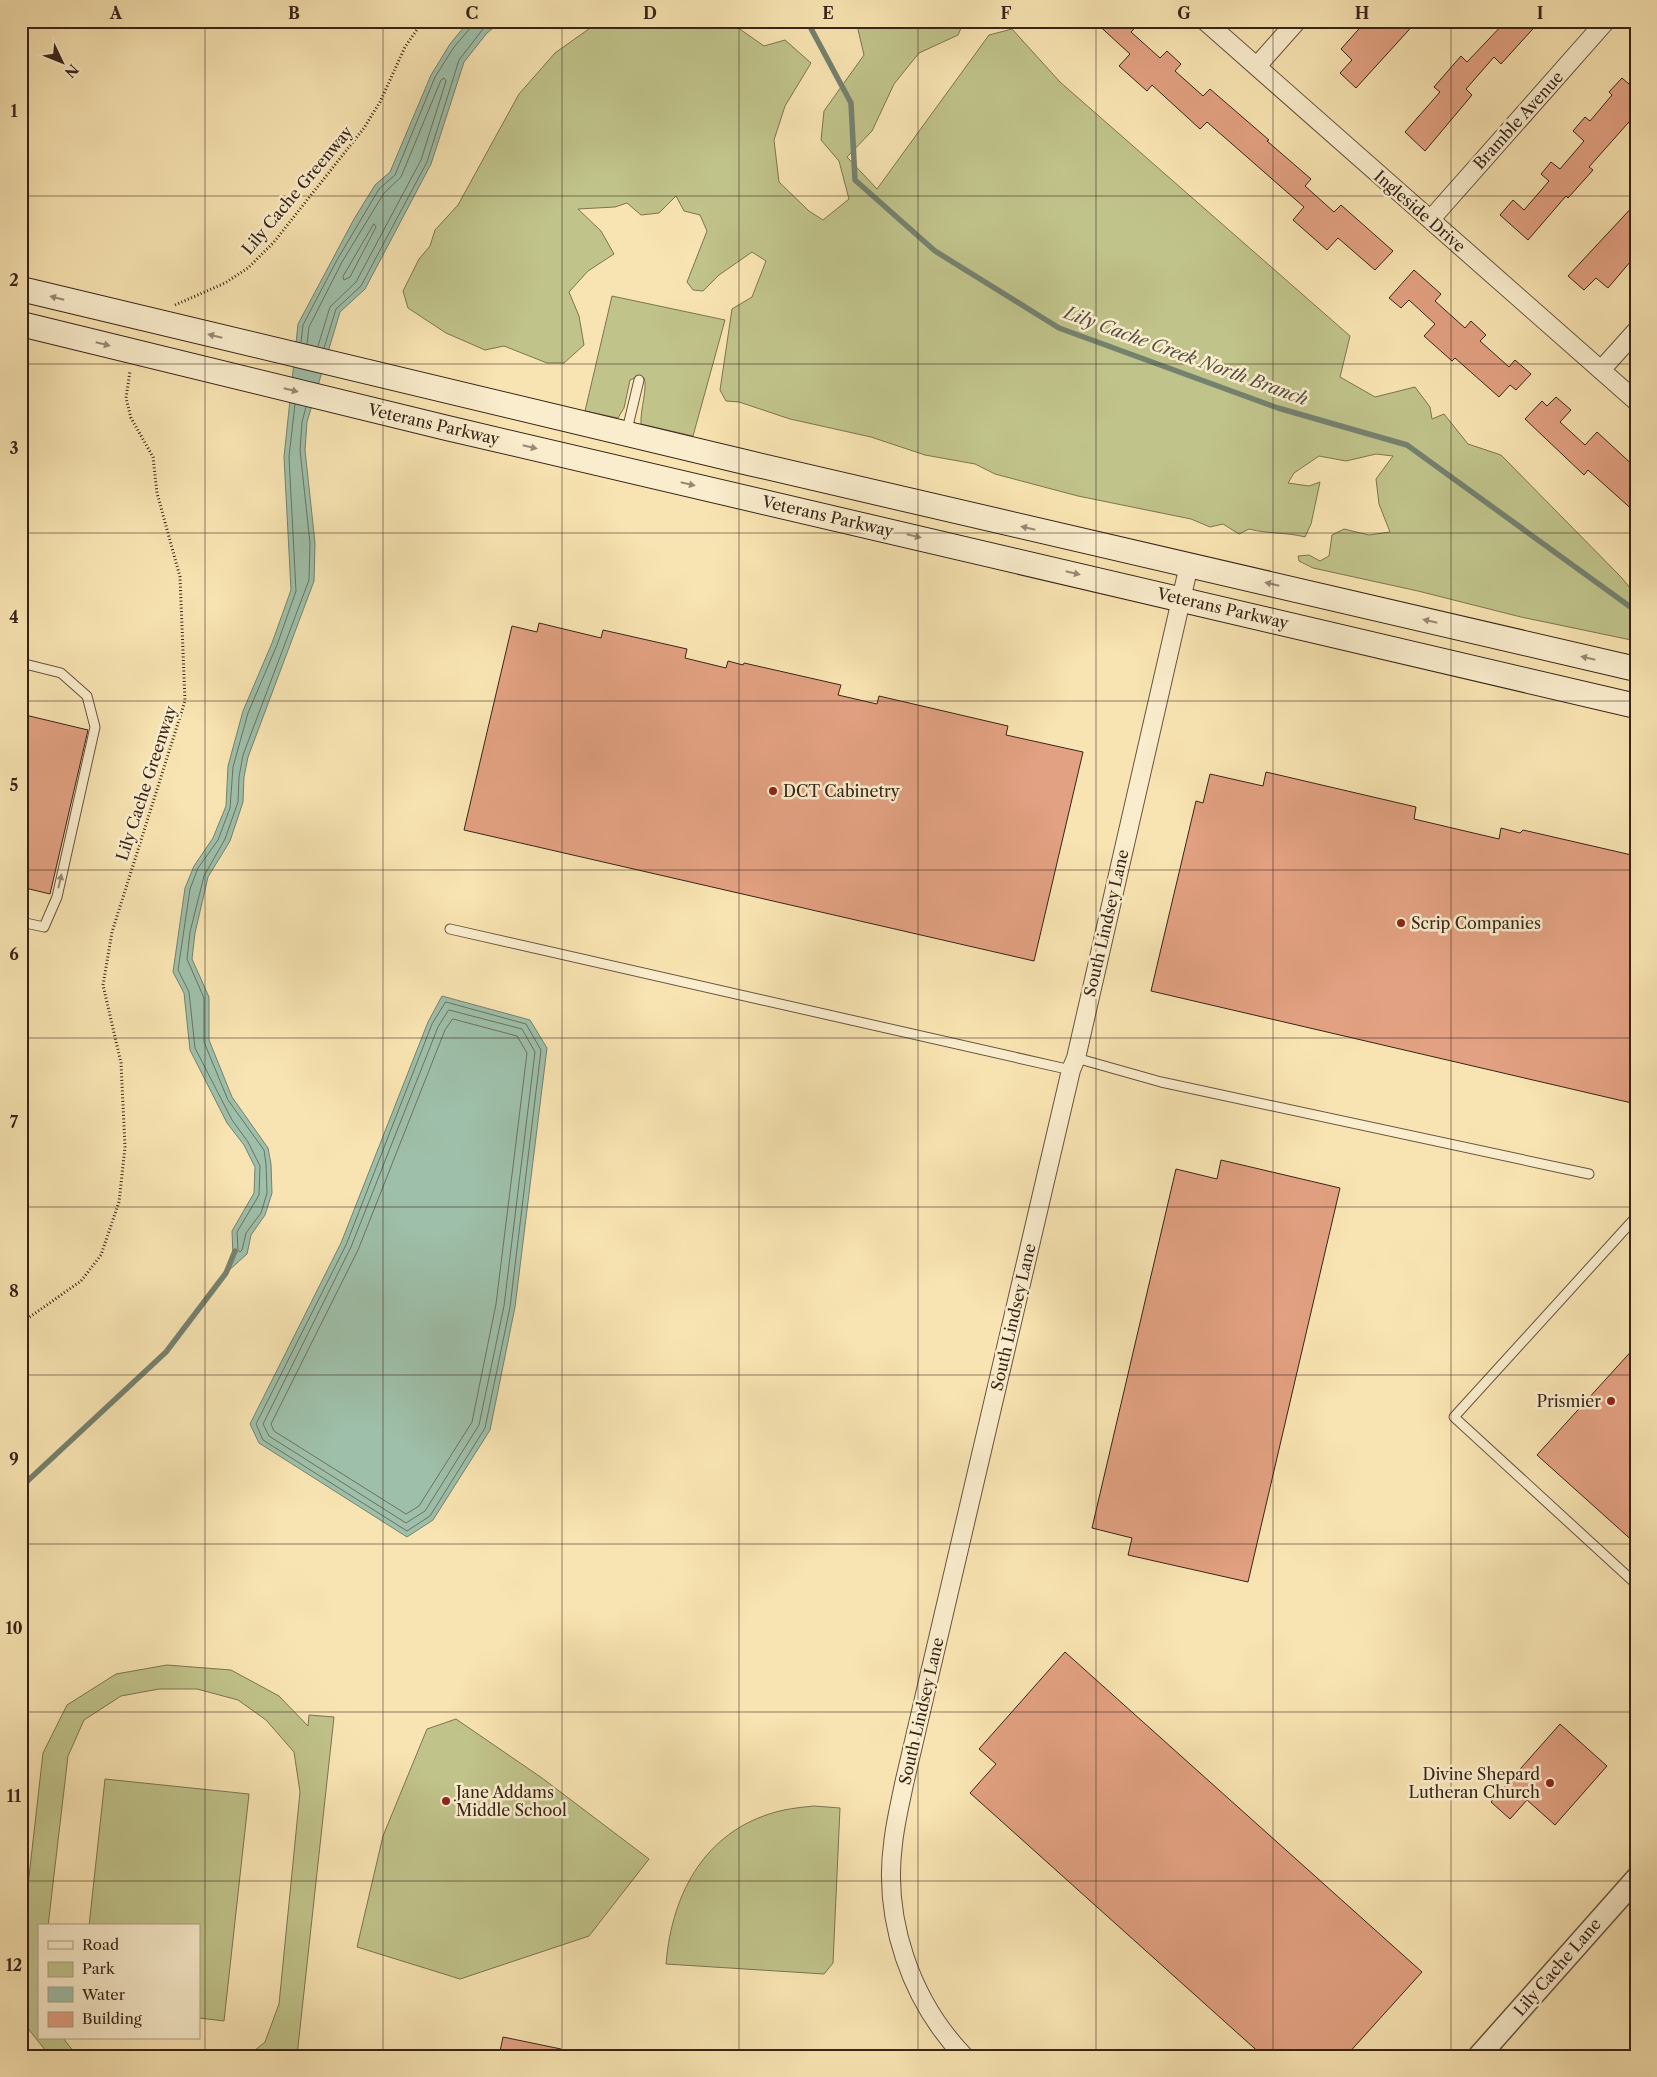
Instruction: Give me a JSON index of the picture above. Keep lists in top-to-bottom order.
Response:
{
  "streets": {
    "main road": ["Veterans Parkway"],
    "street": [
      "Bramble Avenue",
      "Ingleside Drive",
      "South Lindsey Lane",
      "Lily Cache Lane"
    ],
    "path": ["Lily Cache Greenway"]
  },
  "crossings": [
    ["Bramble Avenue", "Ingleside Drive"],
    ["Lily Cache Greenway", "Veterans Parkway"],
    ["Veterans Parkway", "South Lindsey Lane"]
  ],
  "water": ["Lily Cache Creek North Branch"],
  "places": [
    "DCT Cabinetry",
    "Scrip Companies",
    "Prismier",
    "Divine Shepard Lutheran Church",
    "Jane Addams Middle School"
  ],
  "legend": [
    "Road",
    "Park",
    "Water",
    "Building"
  ],
  "north": "bottom right",
  "grid": {
    "columns": [
      "A",
      "B",
      "C",
      "D",
      "E",
      "F",
      "G",
      "H",
      "I"
    ],
    "rows": [
      "1",
      "2",
      "3",
      "4",
      "5",
      "6",
      "7",
      "8",
      "9",
      "10",
      "11",
      "12"
    ]
  }
}
